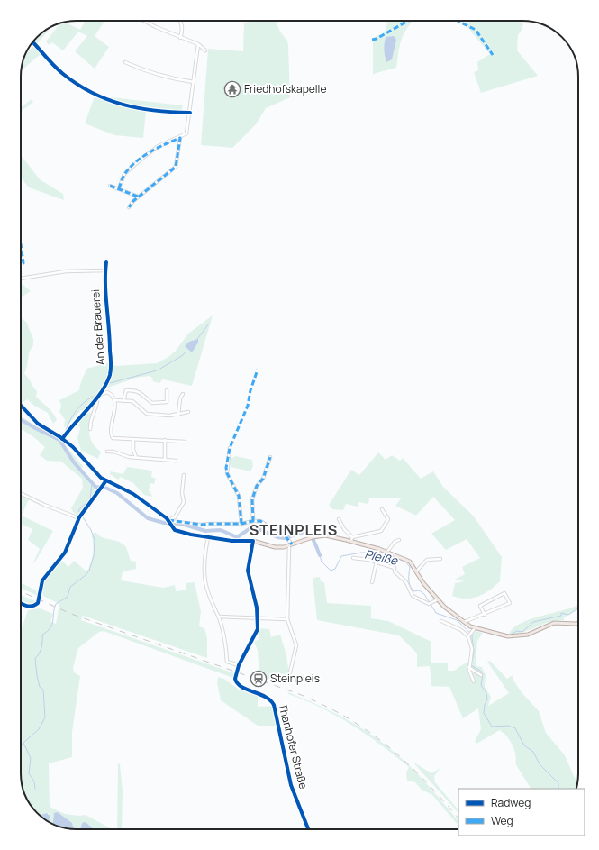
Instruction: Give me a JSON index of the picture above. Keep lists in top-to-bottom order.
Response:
{
  "streets": {
    "street": ["An der Brauerei", "Thanhofer Straße"]
  },
  "districts": ["STEINPLEIS"],
  "water": ["Pleiße"],
  "places": {
    "temple": ["Friedhofskapelle"],
    "station": ["Steinpleis"]
  },
  "legend": ["Radweg", "Weg"]
}
